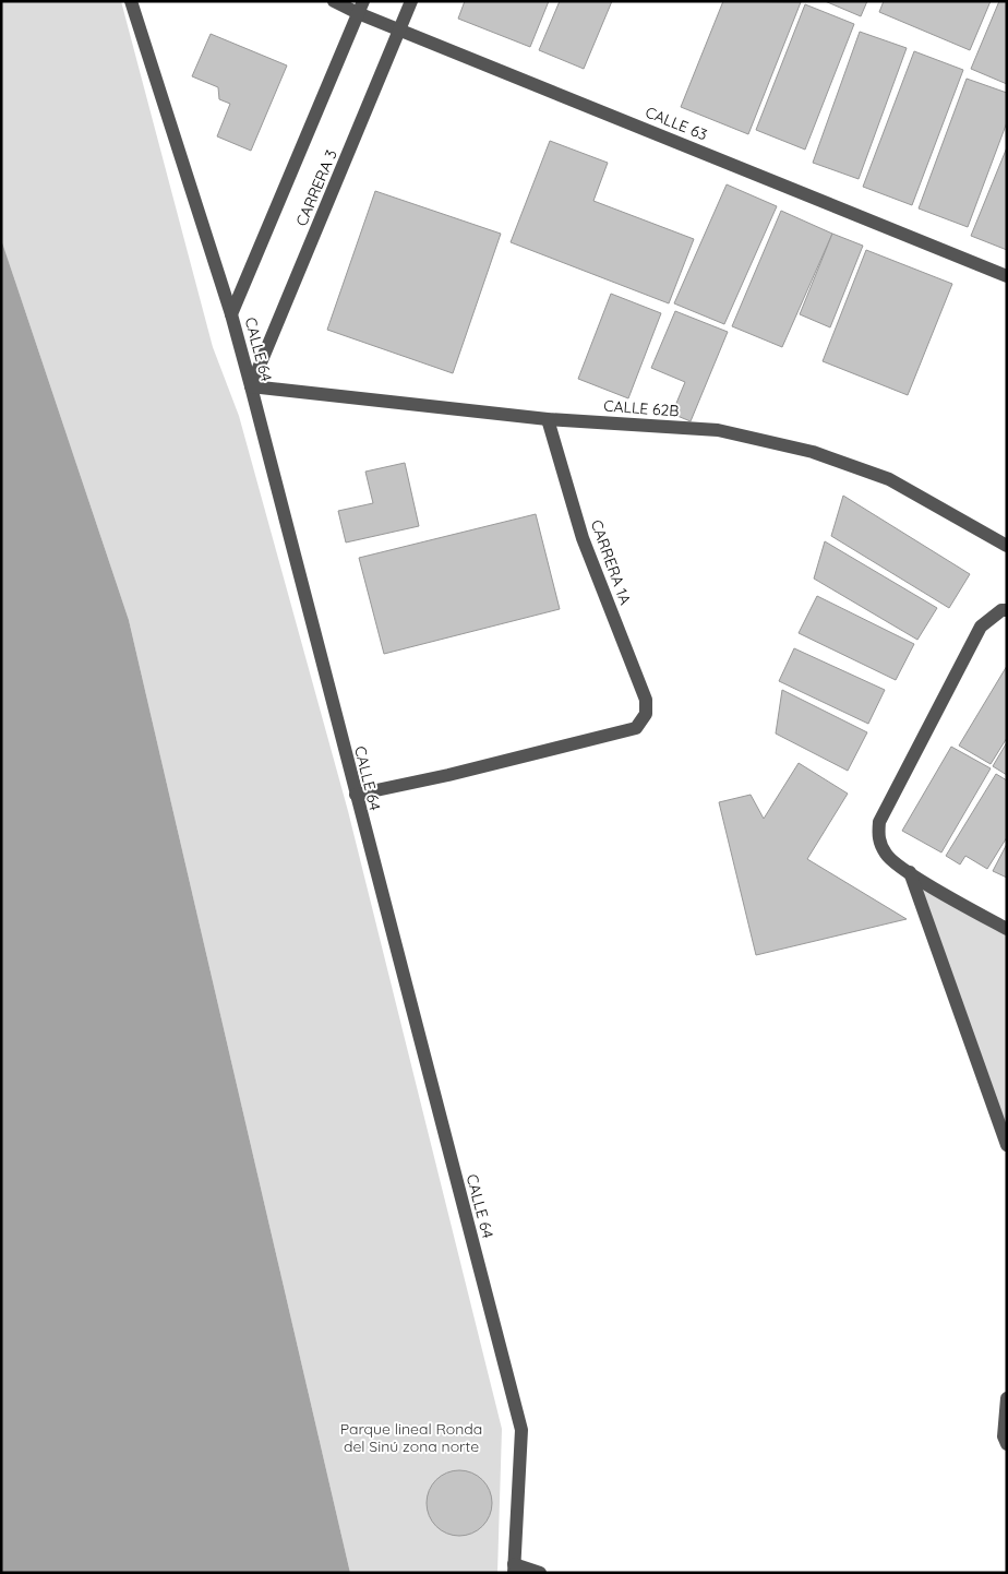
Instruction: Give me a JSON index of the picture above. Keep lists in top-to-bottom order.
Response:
{
  "streets": {
    "street": [
      "CALLE 63",
      "CARRERA 3",
      "CALLE 64",
      "CALLE 62B",
      "CARRERA 1A"
    ]
  },
  "crossings": [
    ["CALLE 63", "CARRERA 3"],
    ["CARRERA 3", "CALLE 64"],
    ["CARRERA 3", "CALLE 62B"],
    ["CALLE 64", "CALLE 62B"],
    ["CALLE 64", "CARRERA 1A"],
    ["CALLE 62B", "CARRERA 1A"]
  ],
  "parks": ["Parque lineal Ronda del Sinú zona norte"]
}
